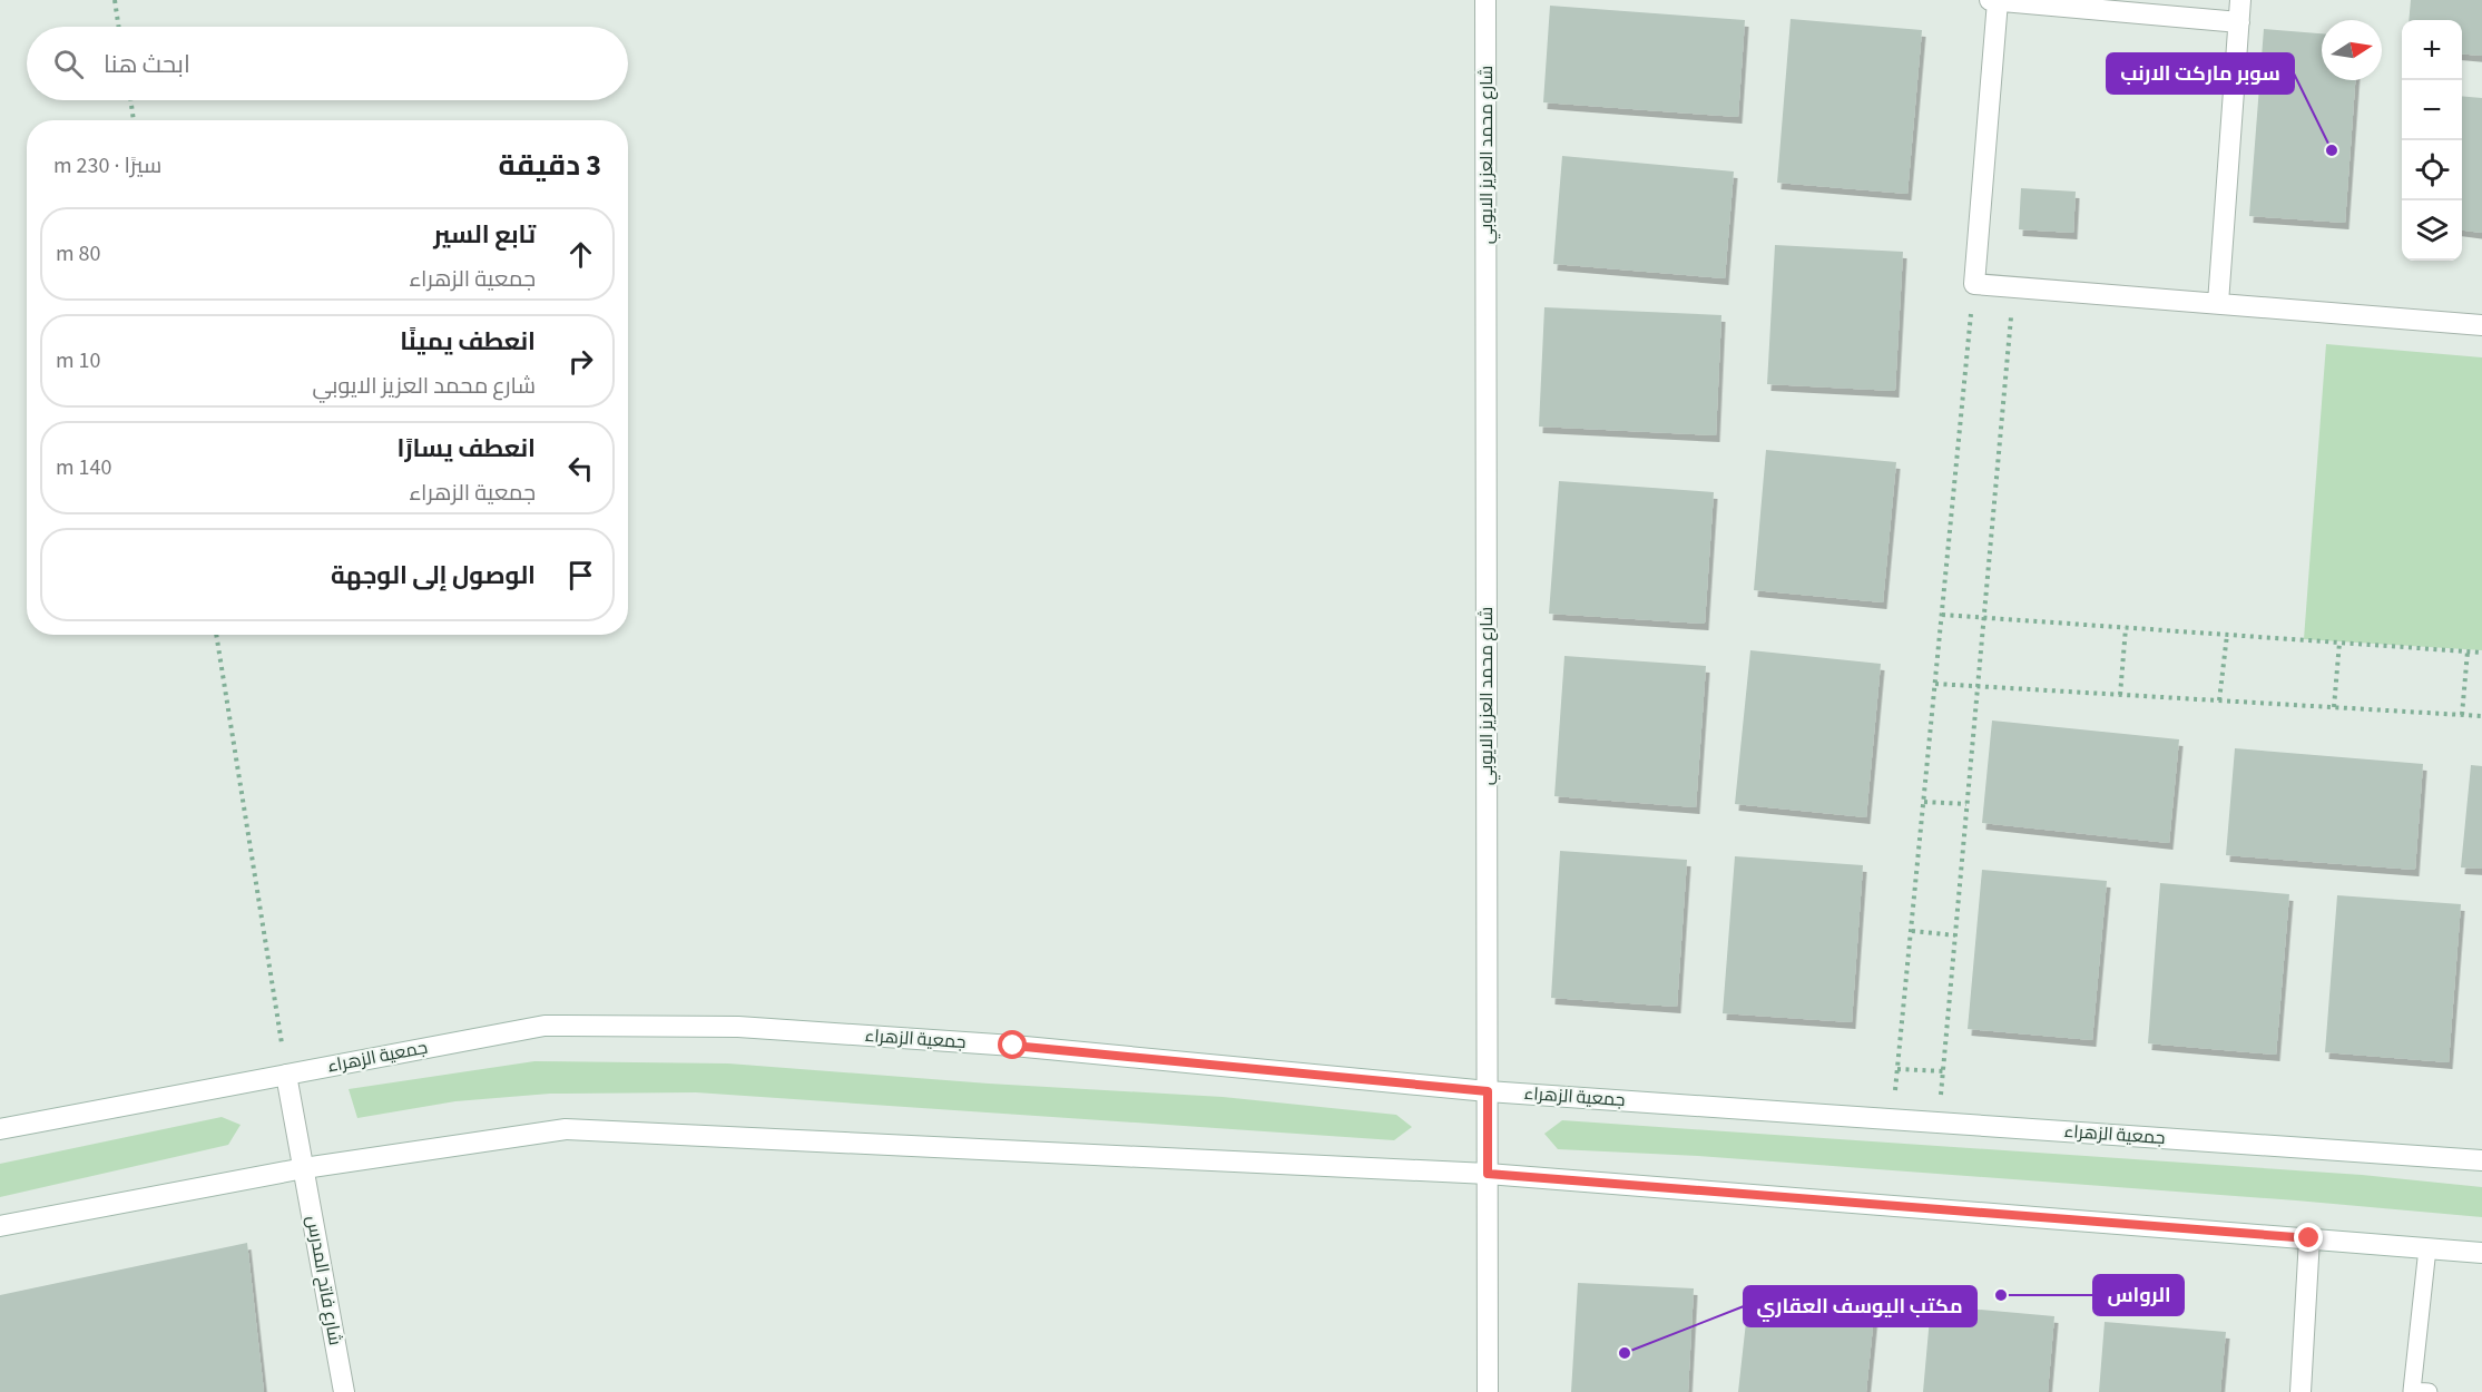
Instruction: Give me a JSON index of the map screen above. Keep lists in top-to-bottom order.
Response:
{
  "streets": {
    "street": ["شارع محمد العزيز الايوبي", "جمعية الزهراء", "شارع فاتح المدرس"]
  },
  "crossings": [
    ["شارع محمد العزيز الايوبي", "جمعية الزهراء"]
  ],
  "places": ["سوبر ماركت الارنب", "الرواس", "مكتب اليوسف العقاري"],
  "north": "right",
  "page": {
    "map_buttons": ["+", "−"],
    "search": "ابحث هنا",
    "heading": ["3 دقيقة", "سيرًا · 230 m"],
    "list": [
      ["تابع السير", "جمعية الزهراء", "80 m"],
      ["انعطف يمينًا", "شارع محمد العزيز الايوبي", "10 m"],
      ["انعطف يسارًا", "جمعية الزهراء", "140 m"],
      "الوصول إلى الوجهة"
    ]
  }
}
